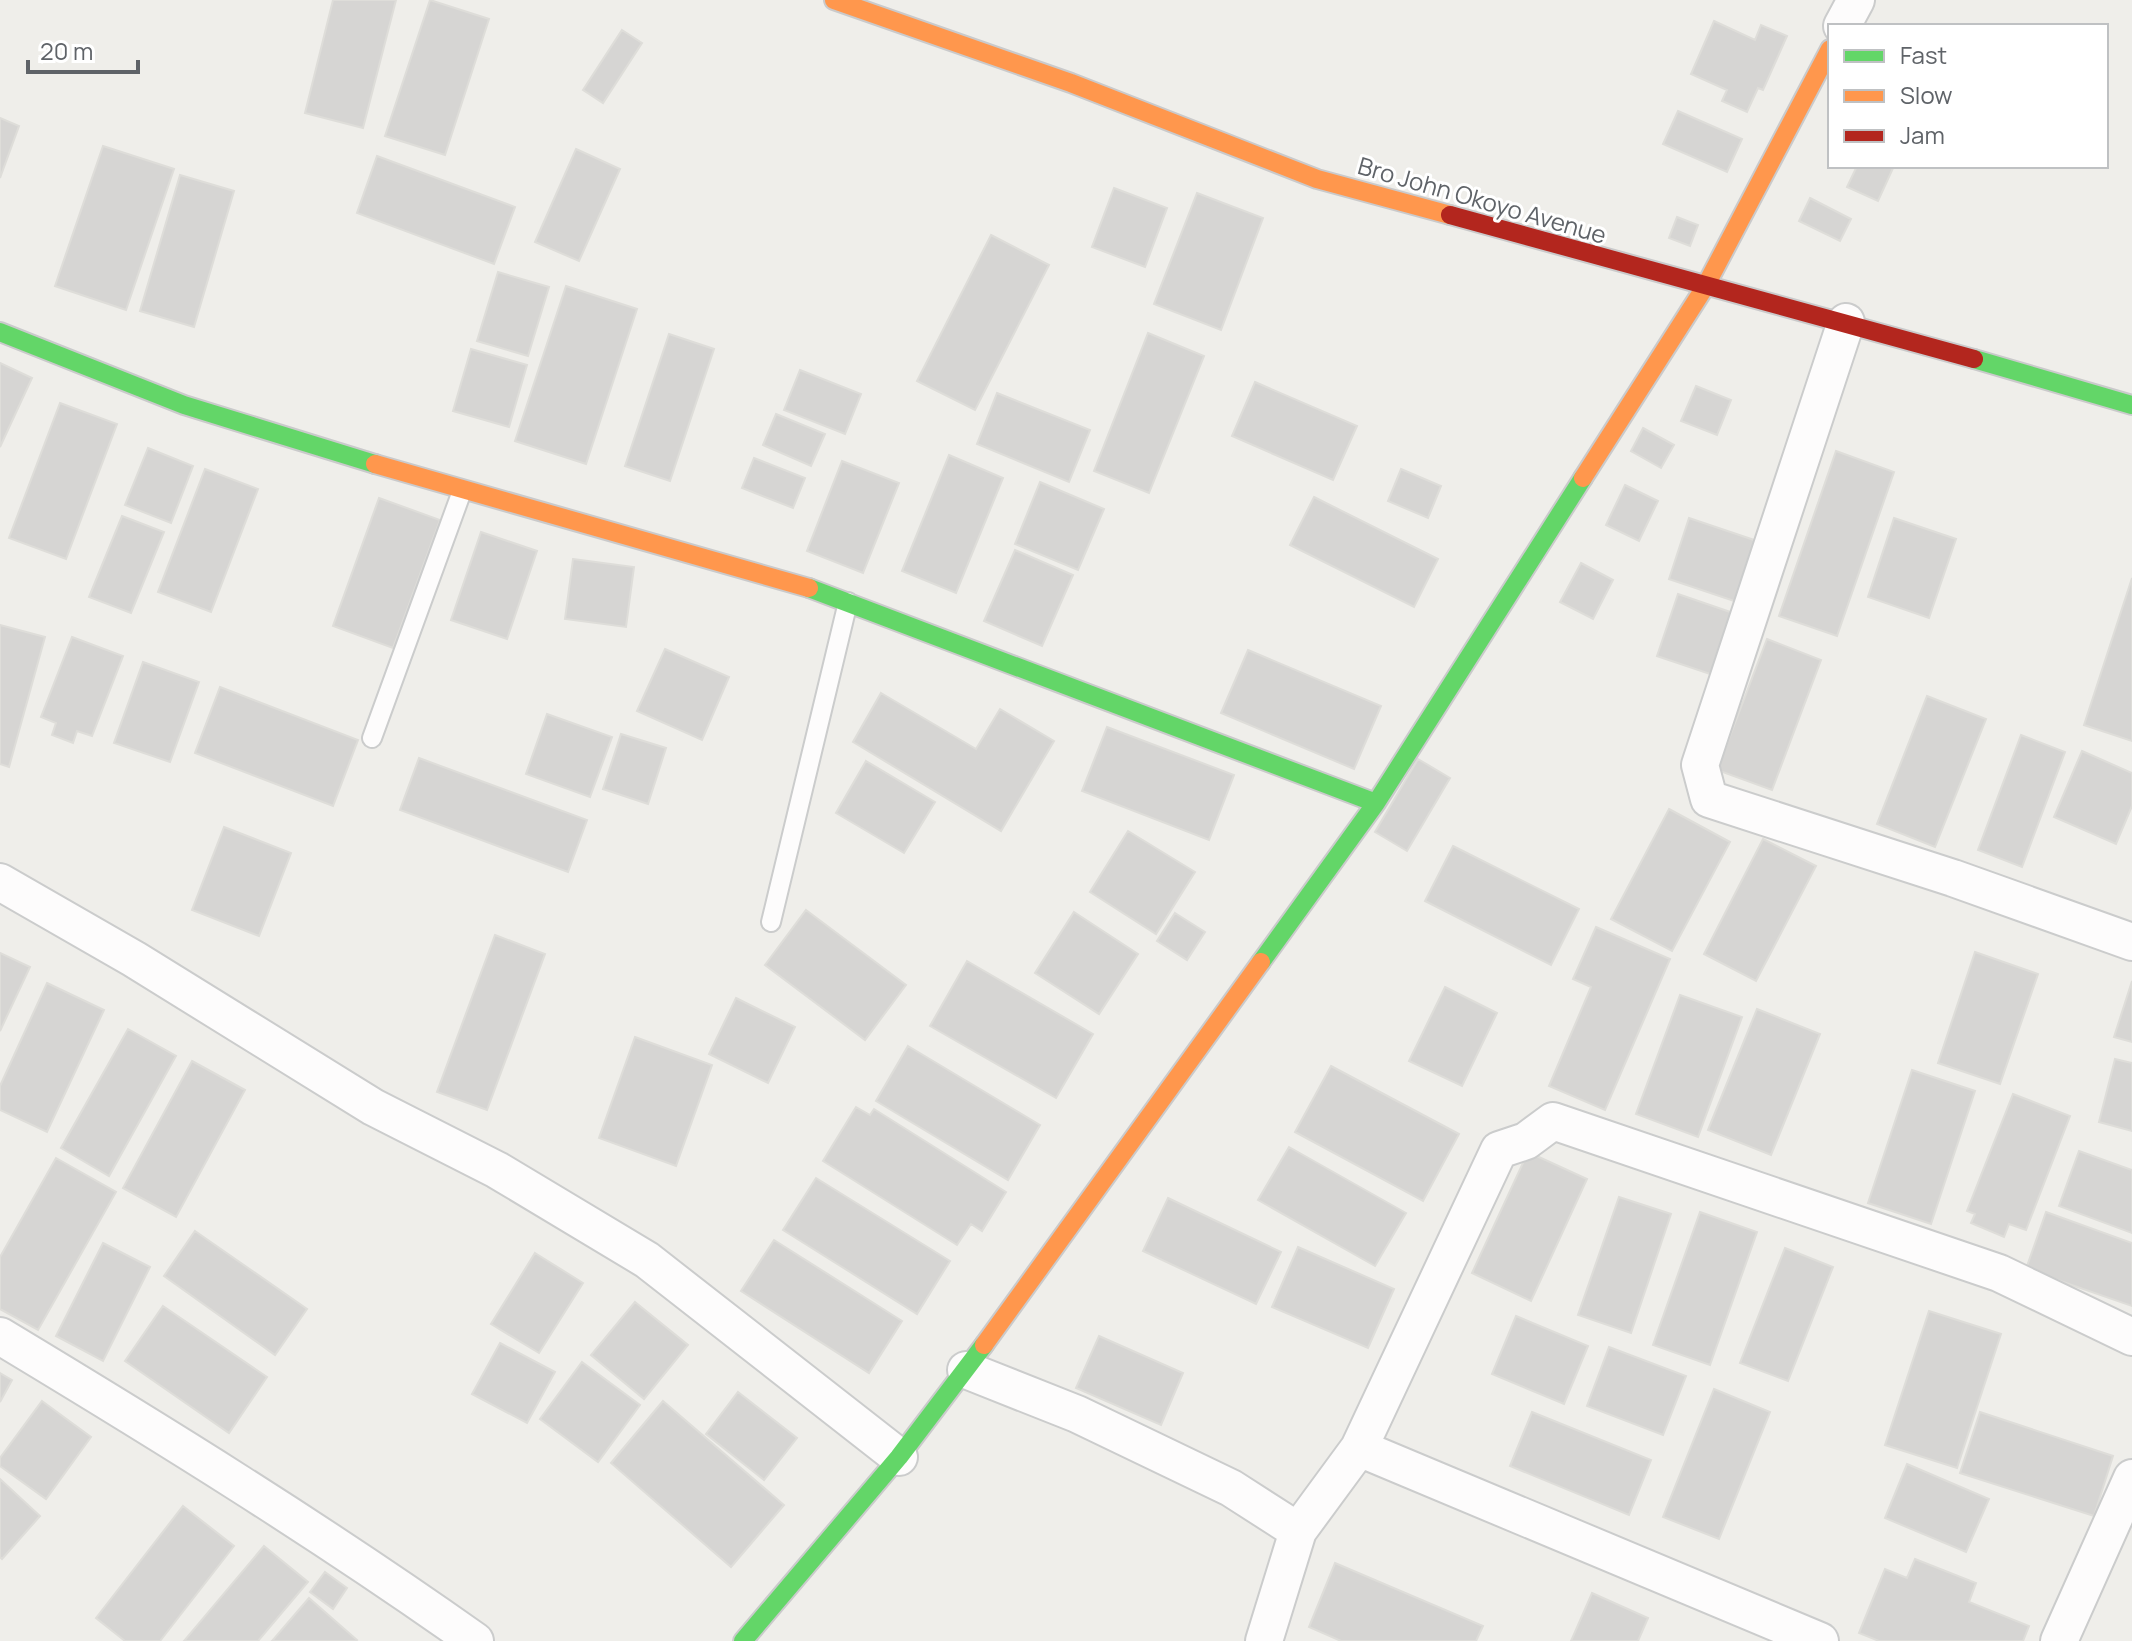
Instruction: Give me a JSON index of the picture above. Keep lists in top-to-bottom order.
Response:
{
  "streets": {
    "street": ["Bro John Okoyo Avenue"]
  },
  "legend": ["Fast", "Slow", "Jam"],
  "scale_bar": "20 m"
}
